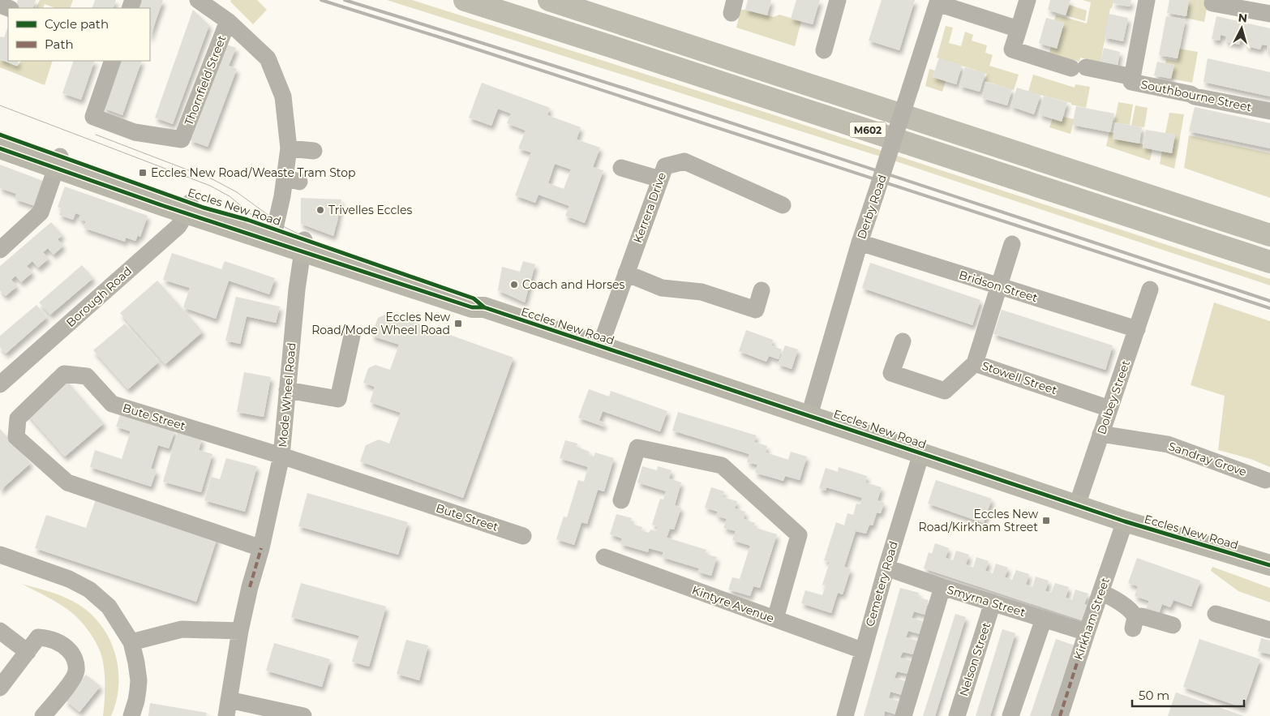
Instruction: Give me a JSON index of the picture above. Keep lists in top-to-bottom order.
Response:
{
  "streets": {
    "highway": ["M602"],
    "main road": ["Eccles New Road"],
    "street": [
      "Thornfield Street",
      "Southbourne Street",
      "Derby Road",
      "Kerrera Drive",
      "Bridson Street",
      "Borough Road",
      "Stowell Street",
      "Mode Wheel Road",
      "Dolbey Street",
      "Bute Street",
      "Sandray Grove",
      "Cemetery Road",
      "Smyrna Street",
      "Kintyre Avenue",
      "Kirkham Street",
      "Nelson Street"
    ]
  },
  "crossings": [
    ["Eccles New Road", "Derby Road"],
    ["Eccles New Road", "Kerrera Drive"],
    ["Eccles New Road", "Borough Road"],
    ["Eccles New Road", "Mode Wheel Road"],
    ["Eccles New Road", "Dolbey Street"],
    ["Eccles New Road", "Cemetery Road"],
    ["Eccles New Road", "Kirkham Street"],
    ["Derby Road", "Bridson Street"],
    ["Bridson Street", "Dolbey Street"],
    ["Stowell Street", "Dolbey Street"],
    ["Mode Wheel Road", "Bute Street"],
    ["Dolbey Street", "Sandray Grove"],
    ["Cemetery Road", "Smyrna Street"],
    ["Cemetery Road", "Kintyre Avenue"],
    ["Smyrna Street", "Kirkham Street"],
    ["Smyrna Street", "Nelson Street"]
  ],
  "places": {
    "transit": ["Eccles New Road/Weaste Tram Stop", "Eccles New Road/Mode Wheel Road", "Eccles New Road/Kirkham Street"],
    "other": ["Trivelles Eccles", "Coach and Horses"]
  },
  "legend": ["Cycle path", "Path"],
  "scale_bar": "50 m",
  "north": "top"
}
